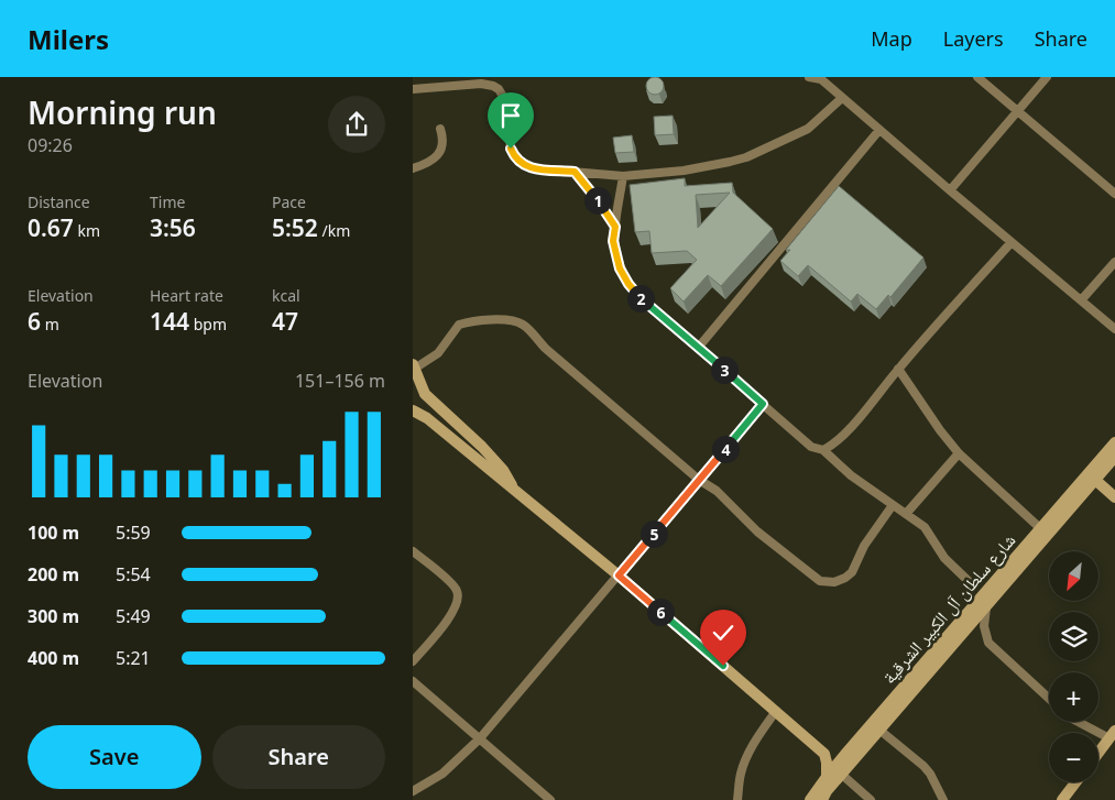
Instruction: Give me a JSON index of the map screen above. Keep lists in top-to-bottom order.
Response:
{
  "streets": {
    "main road": ["شارع سلطان آل الكبير الشرقية"]
  },
  "north": "bottom left",
  "page": {
    "header": "Milers",
    "nav": ["Map", "Layers", "Share"],
    "heading": ["Morning run", "09:26"],
    "stats": [
      ["Distance", "0.67 km"],
      ["Time", "3:56"],
      ["Pace", "5:52 /km"],
      ["Elevation", "6 m"],
      ["Heart rate", "144 bpm"],
      ["kcal", "47"]
    ],
    "pins": [
      "1",
      "2",
      "3",
      "4",
      "5",
      "6"
    ],
    "chart": ["Elevation", "151–156 m"],
    "list": [
      {
        "name": "100 m",
        "note": "5:59"
      },
      {
        "name": "200 m",
        "note": "5:54"
      },
      {
        "name": "300 m",
        "note": "5:49"
      },
      {
        "name": "400 m",
        "note": "5:21"
      }
    ],
    "map_buttons": ["+", "−"],
    "buttons": ["Save", "Share"]
  }
}
